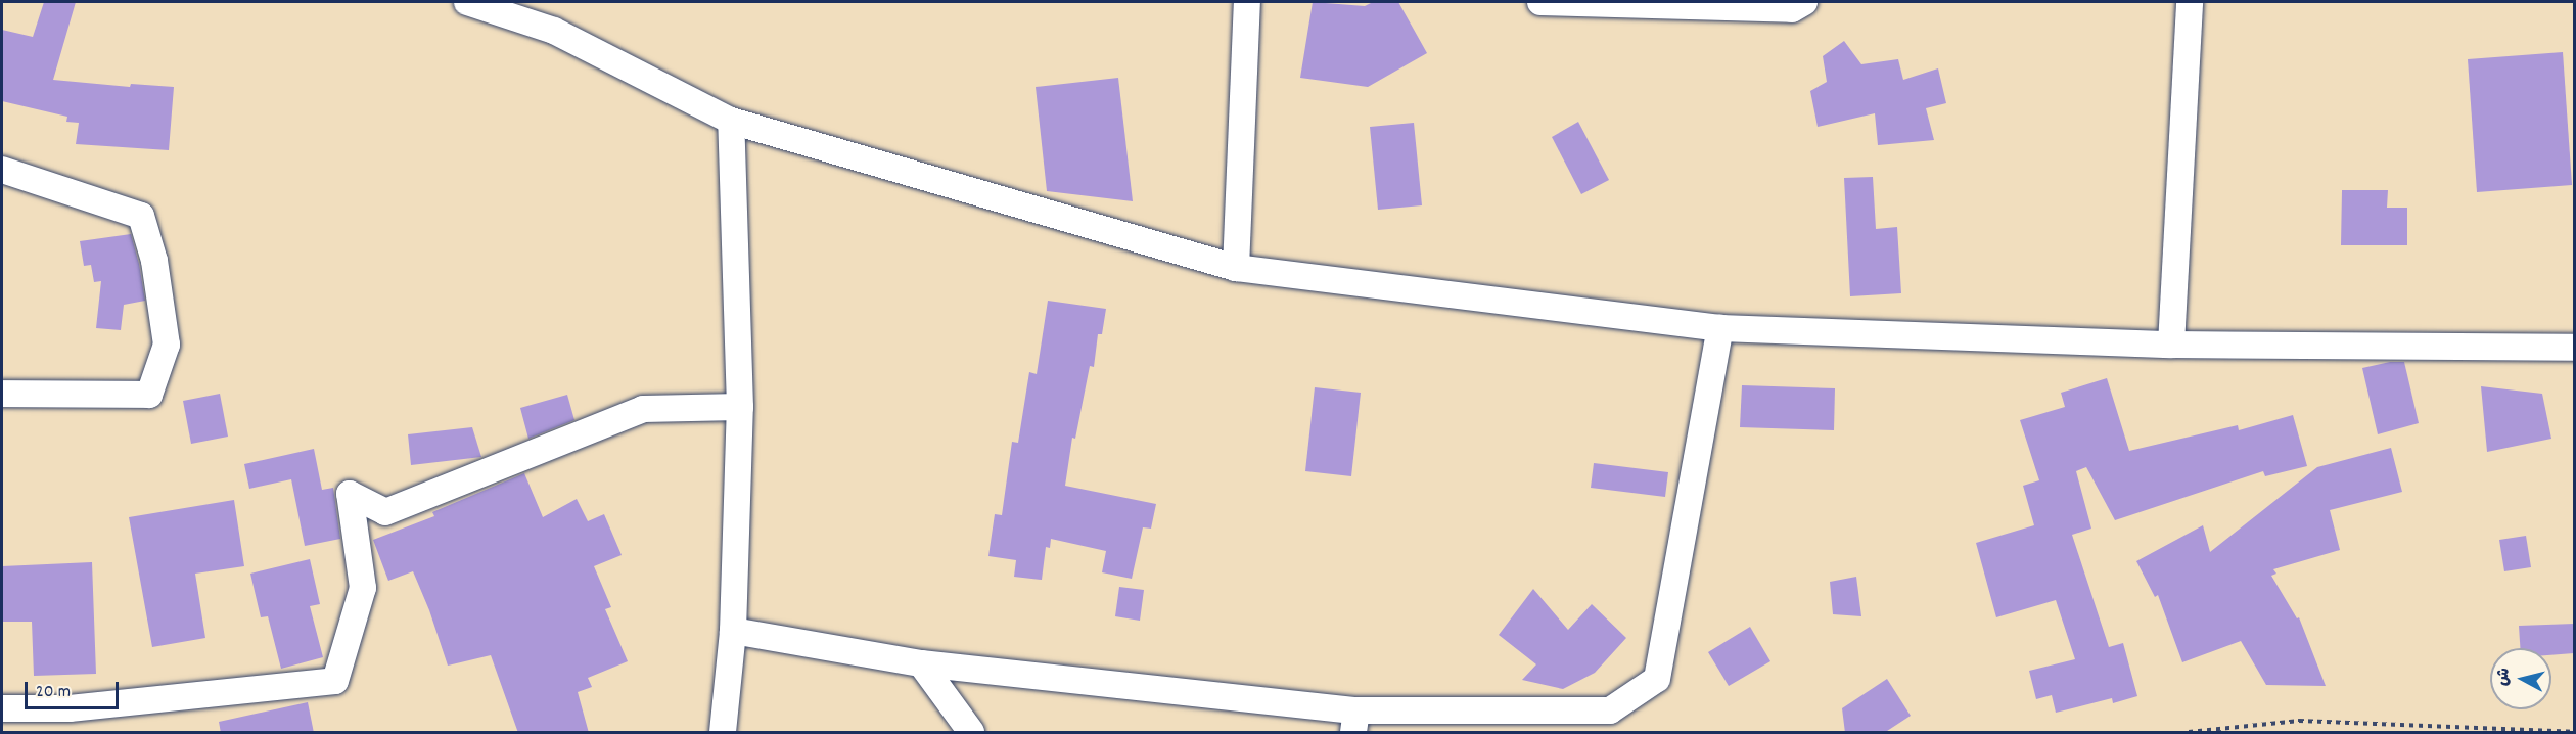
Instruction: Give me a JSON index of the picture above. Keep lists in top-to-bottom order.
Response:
{
  "scale_bar": "20 m",
  "north": "left"
}
